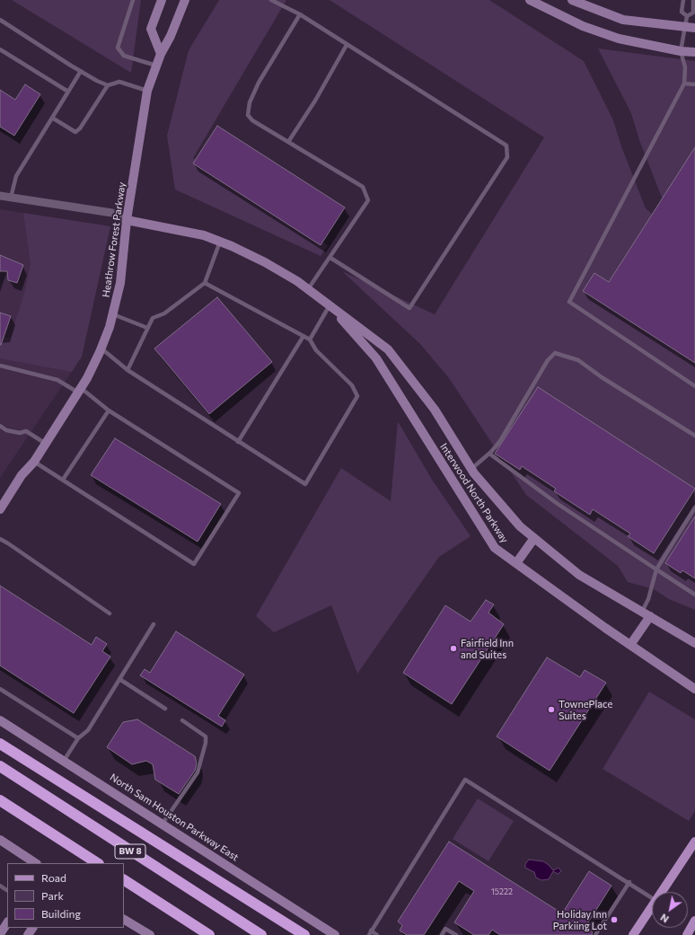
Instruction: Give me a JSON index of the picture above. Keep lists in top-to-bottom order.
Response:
{
  "streets": {
    "highway": ["BW 8"],
    "street": ["Heathrow Forest Parkway", "Interwood North Parkway", "North Sam Houston Parkway East"]
  },
  "crossings": [
    ["Heathrow Forest Parkway", "Interwood North Parkway"]
  ],
  "places": ["Fairfield Inn and Suites", "TownePlace Suites", "Holiday Inn Parkiing Lot"],
  "house_numbers": ["15222"],
  "legend": ["Road", "Park", "Building"],
  "north": "bottom left"
}
